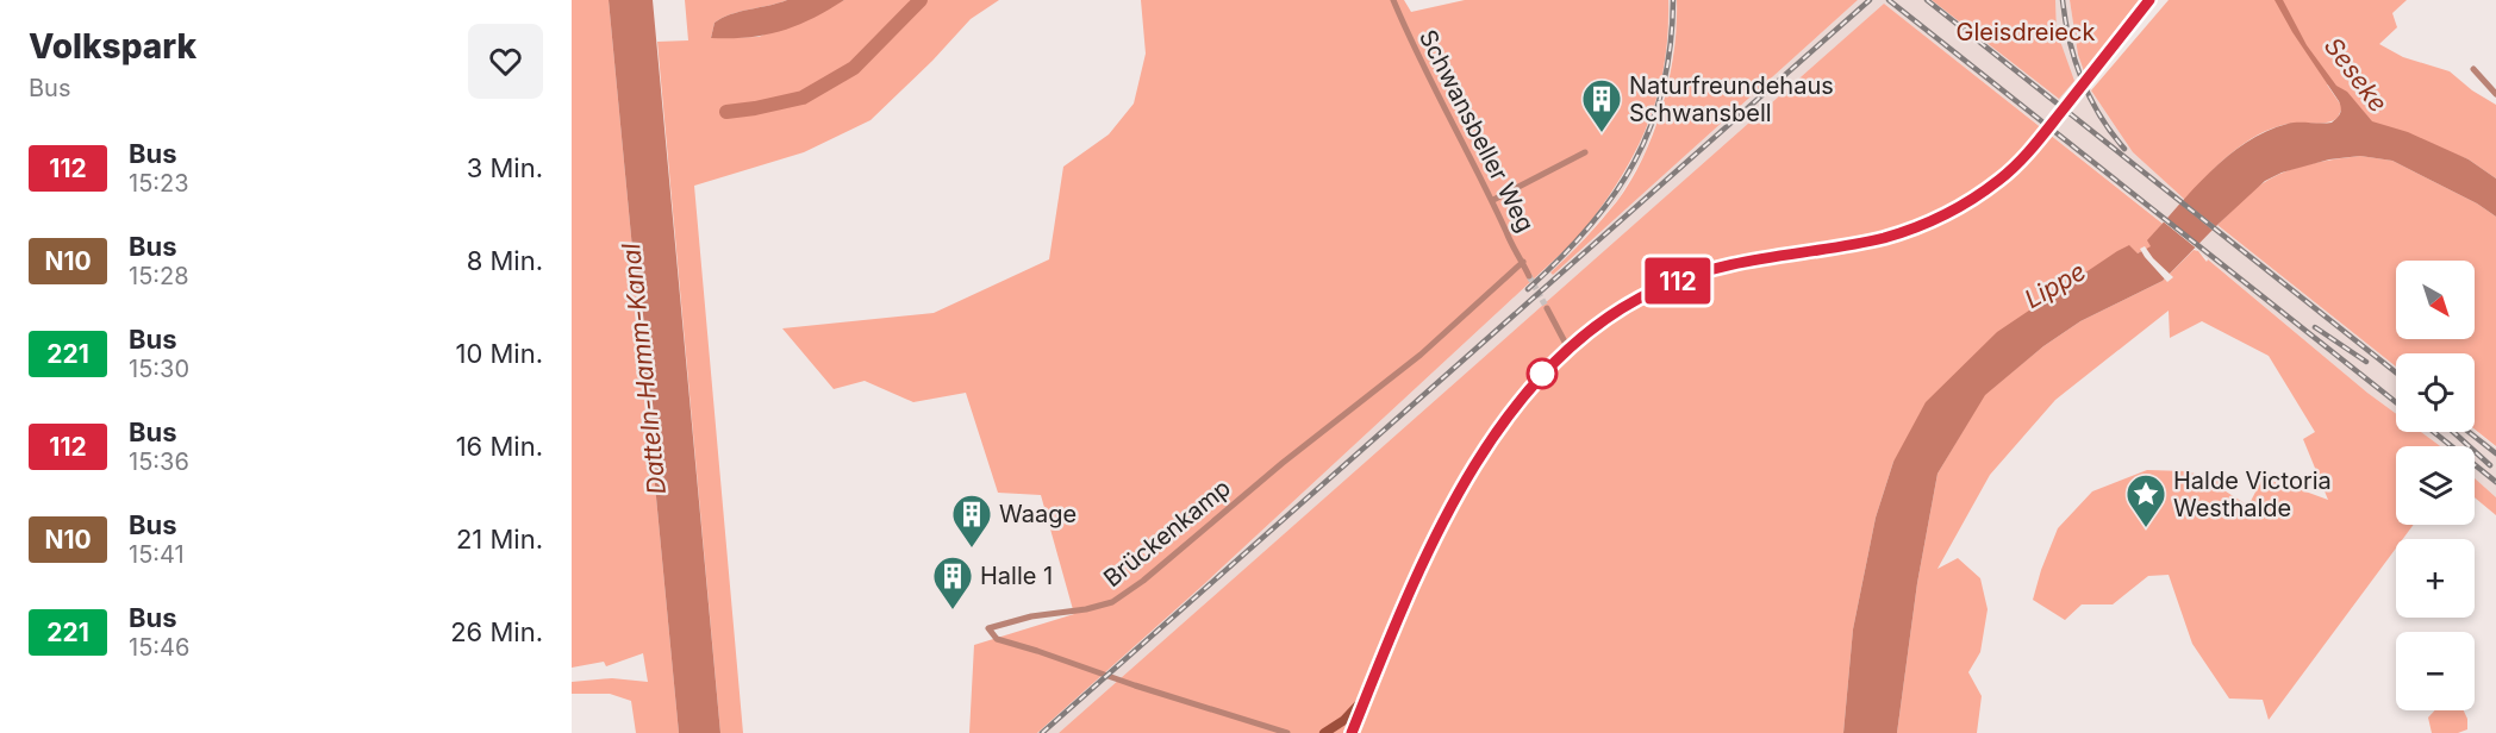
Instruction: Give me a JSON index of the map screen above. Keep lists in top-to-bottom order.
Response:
{
  "streets": {
    "street": ["Schwansbeller Weg", "Brückenkamp"]
  },
  "crossings": [
    ["Schwansbeller Weg", "Brückenkamp"]
  ],
  "water": ["Seseke", "Lippe", "Datteln-Hamm-Kanal"],
  "parks": ["Gleisdreieck"],
  "places": {
    "building": ["Naturfreundehaus Schwansbell", "Waage", "Halle 1"],
    "place": ["Halde Victoria Westhalde"]
  },
  "lines": ["bus line 112"],
  "north": "bottom right",
  "page": {
    "heading": ["Volkspark", "Bus"],
    "on_map": "112",
    "list": [
      {
        "mark": "112",
        "name": "Bus",
        "note": "15:23",
        "value": "3 Min."
      },
      {
        "mark": "N10",
        "name": "Bus",
        "note": "15:28",
        "value": "8 Min."
      },
      {
        "mark": "221",
        "name": "Bus",
        "note": "15:30",
        "value": "10 Min."
      },
      {
        "mark": "112",
        "name": "Bus",
        "note": "15:36",
        "value": "16 Min."
      },
      {
        "mark": "N10",
        "name": "Bus",
        "note": "15:41",
        "value": "21 Min."
      },
      {
        "mark": "221",
        "name": "Bus",
        "note": "15:46",
        "value": "26 Min."
      }
    ],
    "map_buttons": ["+", "−"]
  }
}
